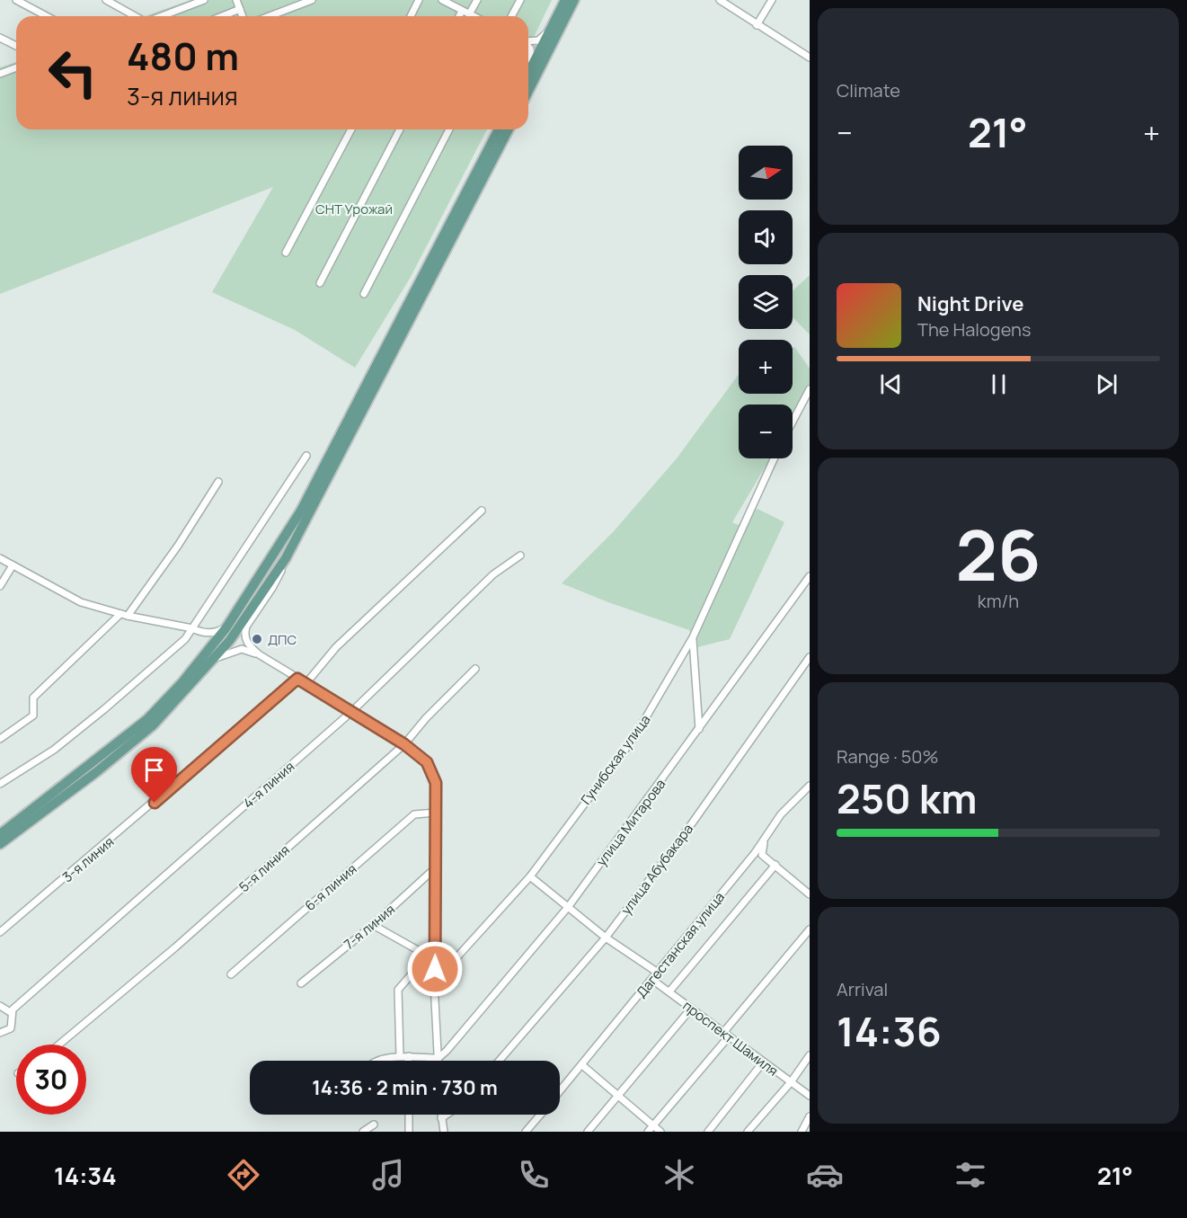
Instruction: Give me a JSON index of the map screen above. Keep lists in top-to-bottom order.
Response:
{
  "streets": {
    "street": [
      "Гунибская улица",
      "4-я линия",
      "улица Митарова",
      "3-я линия",
      "5-я линия",
      "улица Абубакара",
      "6-я линия",
      "7-я линия",
      "Дагестанская улица",
      "проспект Шамиля"
    ]
  },
  "crossings": [
    ["Дагестанская улица", "проспект Шамиля"]
  ],
  "parks": ["СНТ Урожай"],
  "places": ["ДПС"],
  "north": "right",
  "page": {
    "tile": [
      "Climate",
      ["26", "km/h"],
      ["Range · 50%", "250 km"],
      ["Arrival", "14:36"]
    ],
    "turn": ["480 m", "3-я линия"],
    "heat": ["−", "21°", "+"],
    "map_buttons": ["+", "−"],
    "song": ["Night Drive", "The Halogens"],
    "limit": "30",
    "trip": "14:36 · 2 min · 730 m",
    "tabs": ["14:34", "21°"]
  }
}
